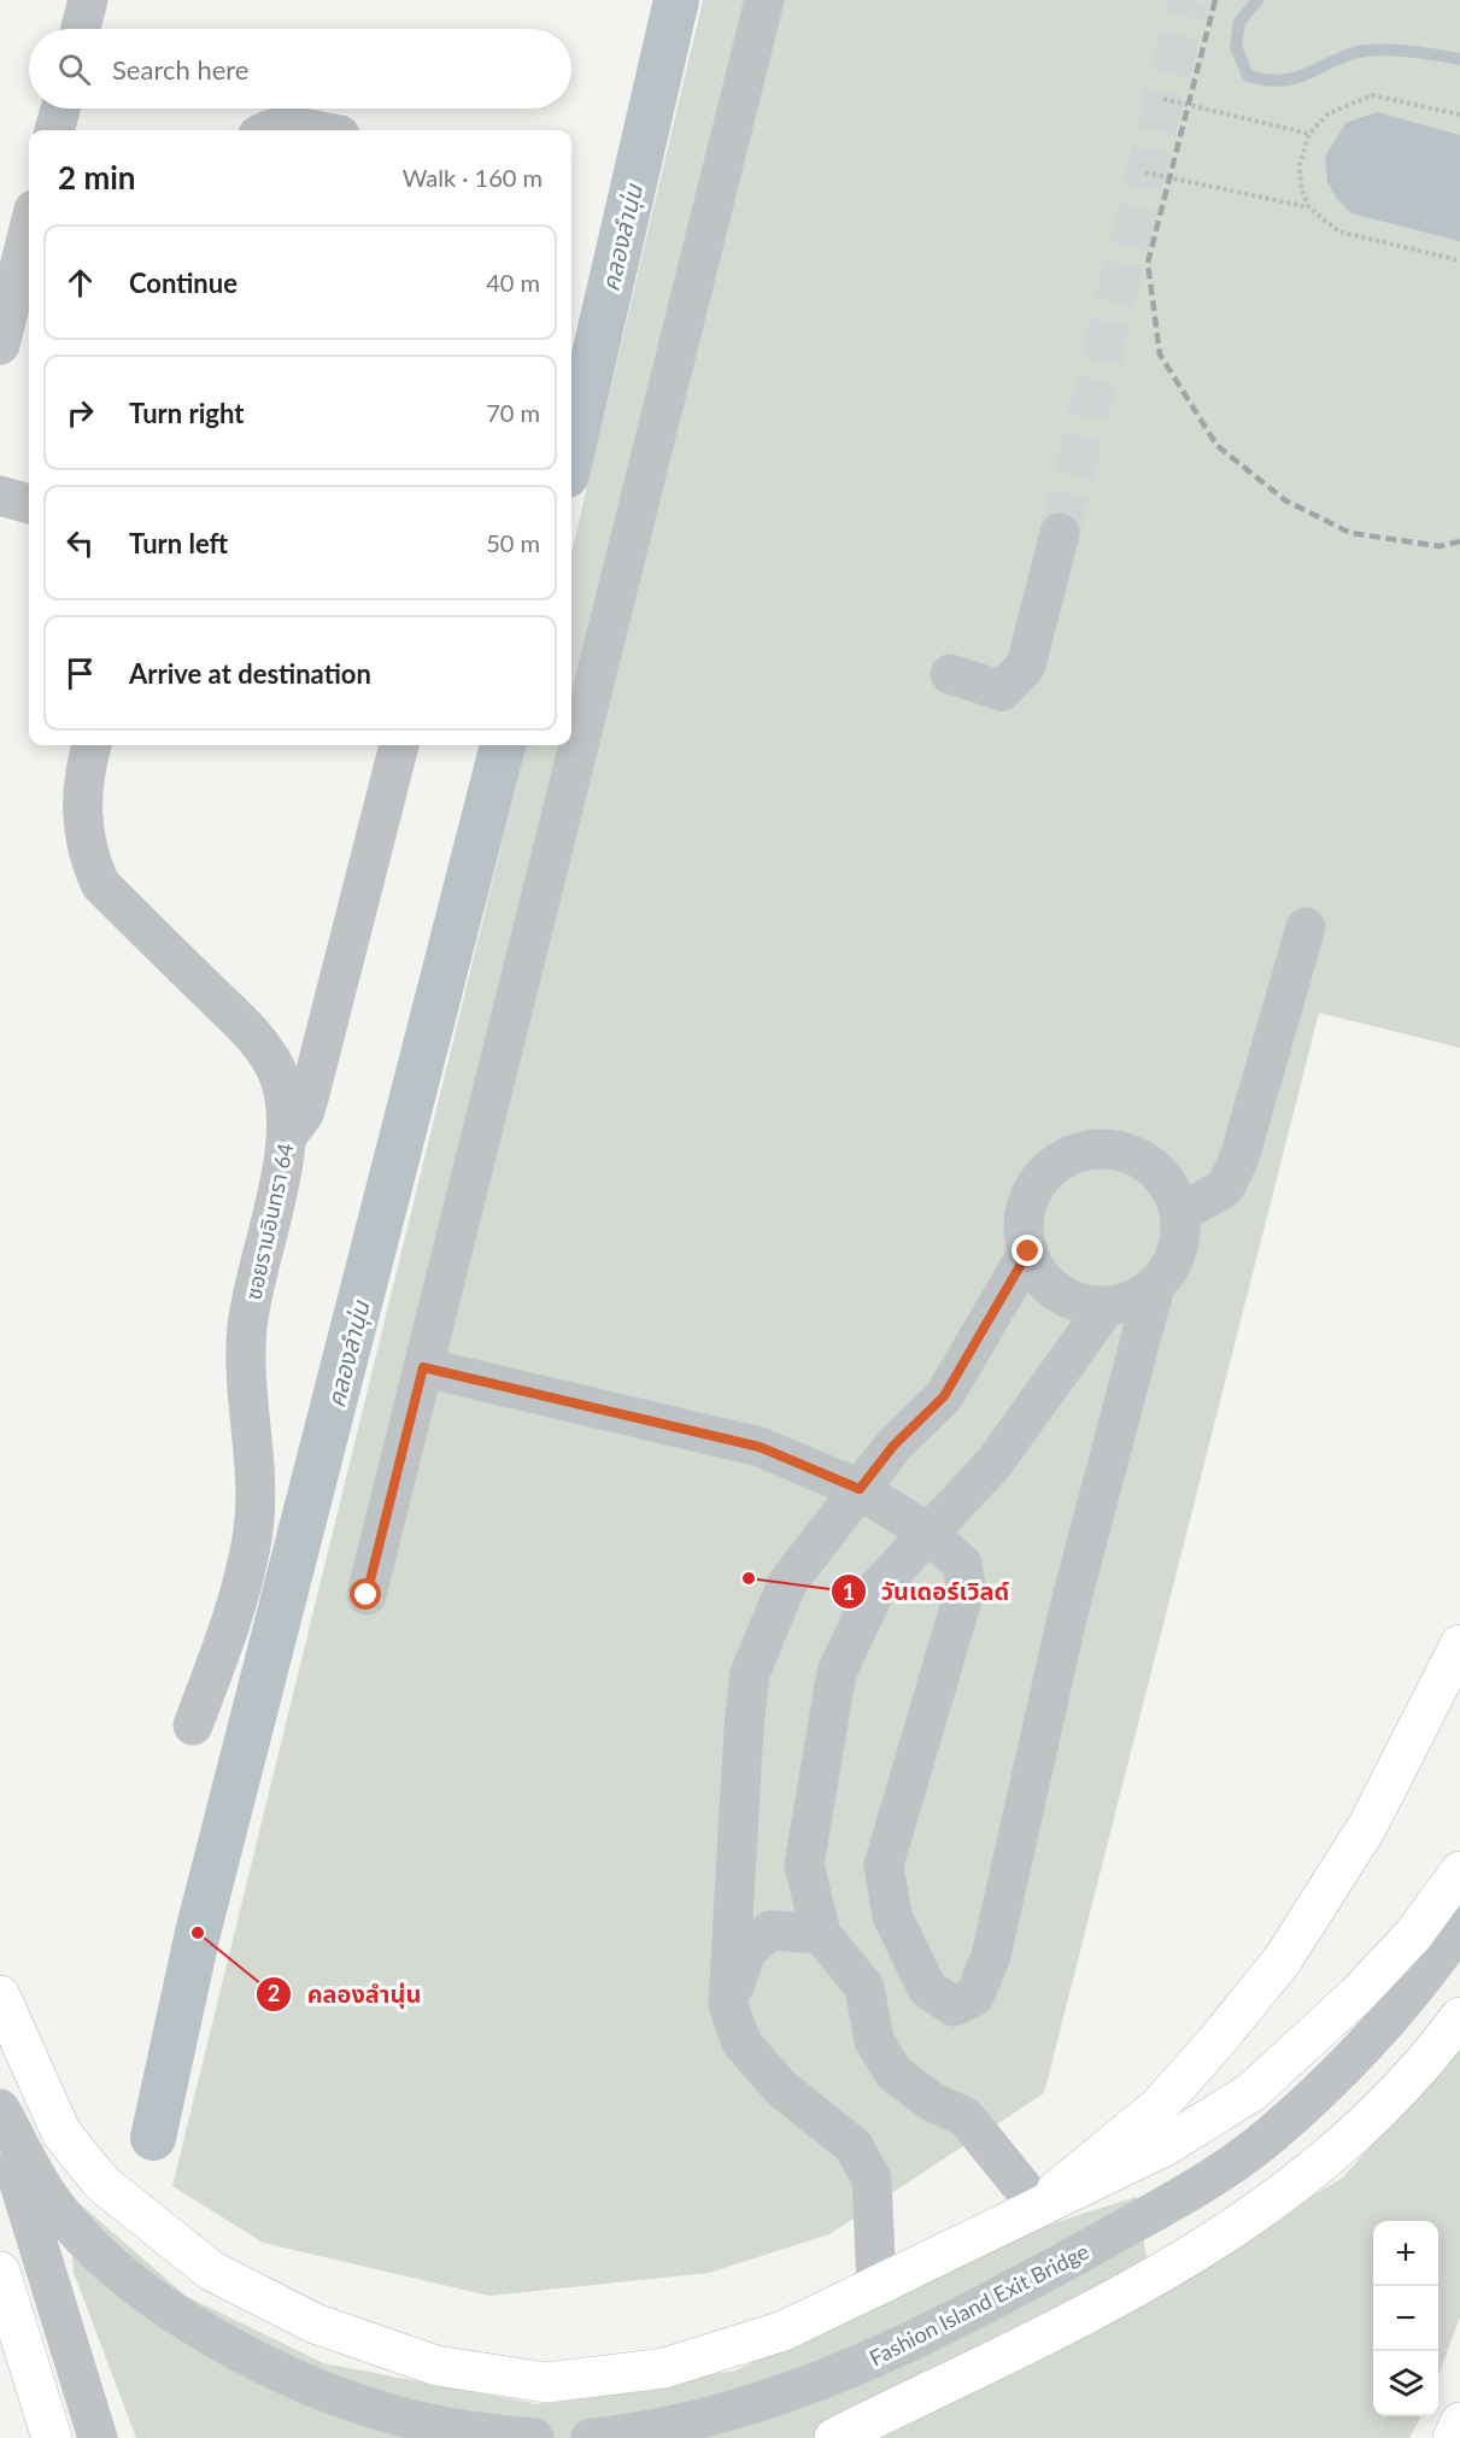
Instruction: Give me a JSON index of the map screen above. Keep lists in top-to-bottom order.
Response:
{
  "streets": {
    "street": ["ซอยรามอินทรา 64", "Fashion Island Exit Bridge"]
  },
  "water": ["คลองลำนุ่น"],
  "places": ["วันเดอร์เวิลด์", "คลองลำนุ่น"],
  "page": {
    "search": "Search here",
    "heading": ["2 min", "Walk · 160 m"],
    "list": [
      ["Continue", "40 m"],
      ["Turn right", "70 m"],
      ["Turn left", "50 m"],
      "Arrive at destination"
    ],
    "map_buttons": ["+", "−"]
  }
}
